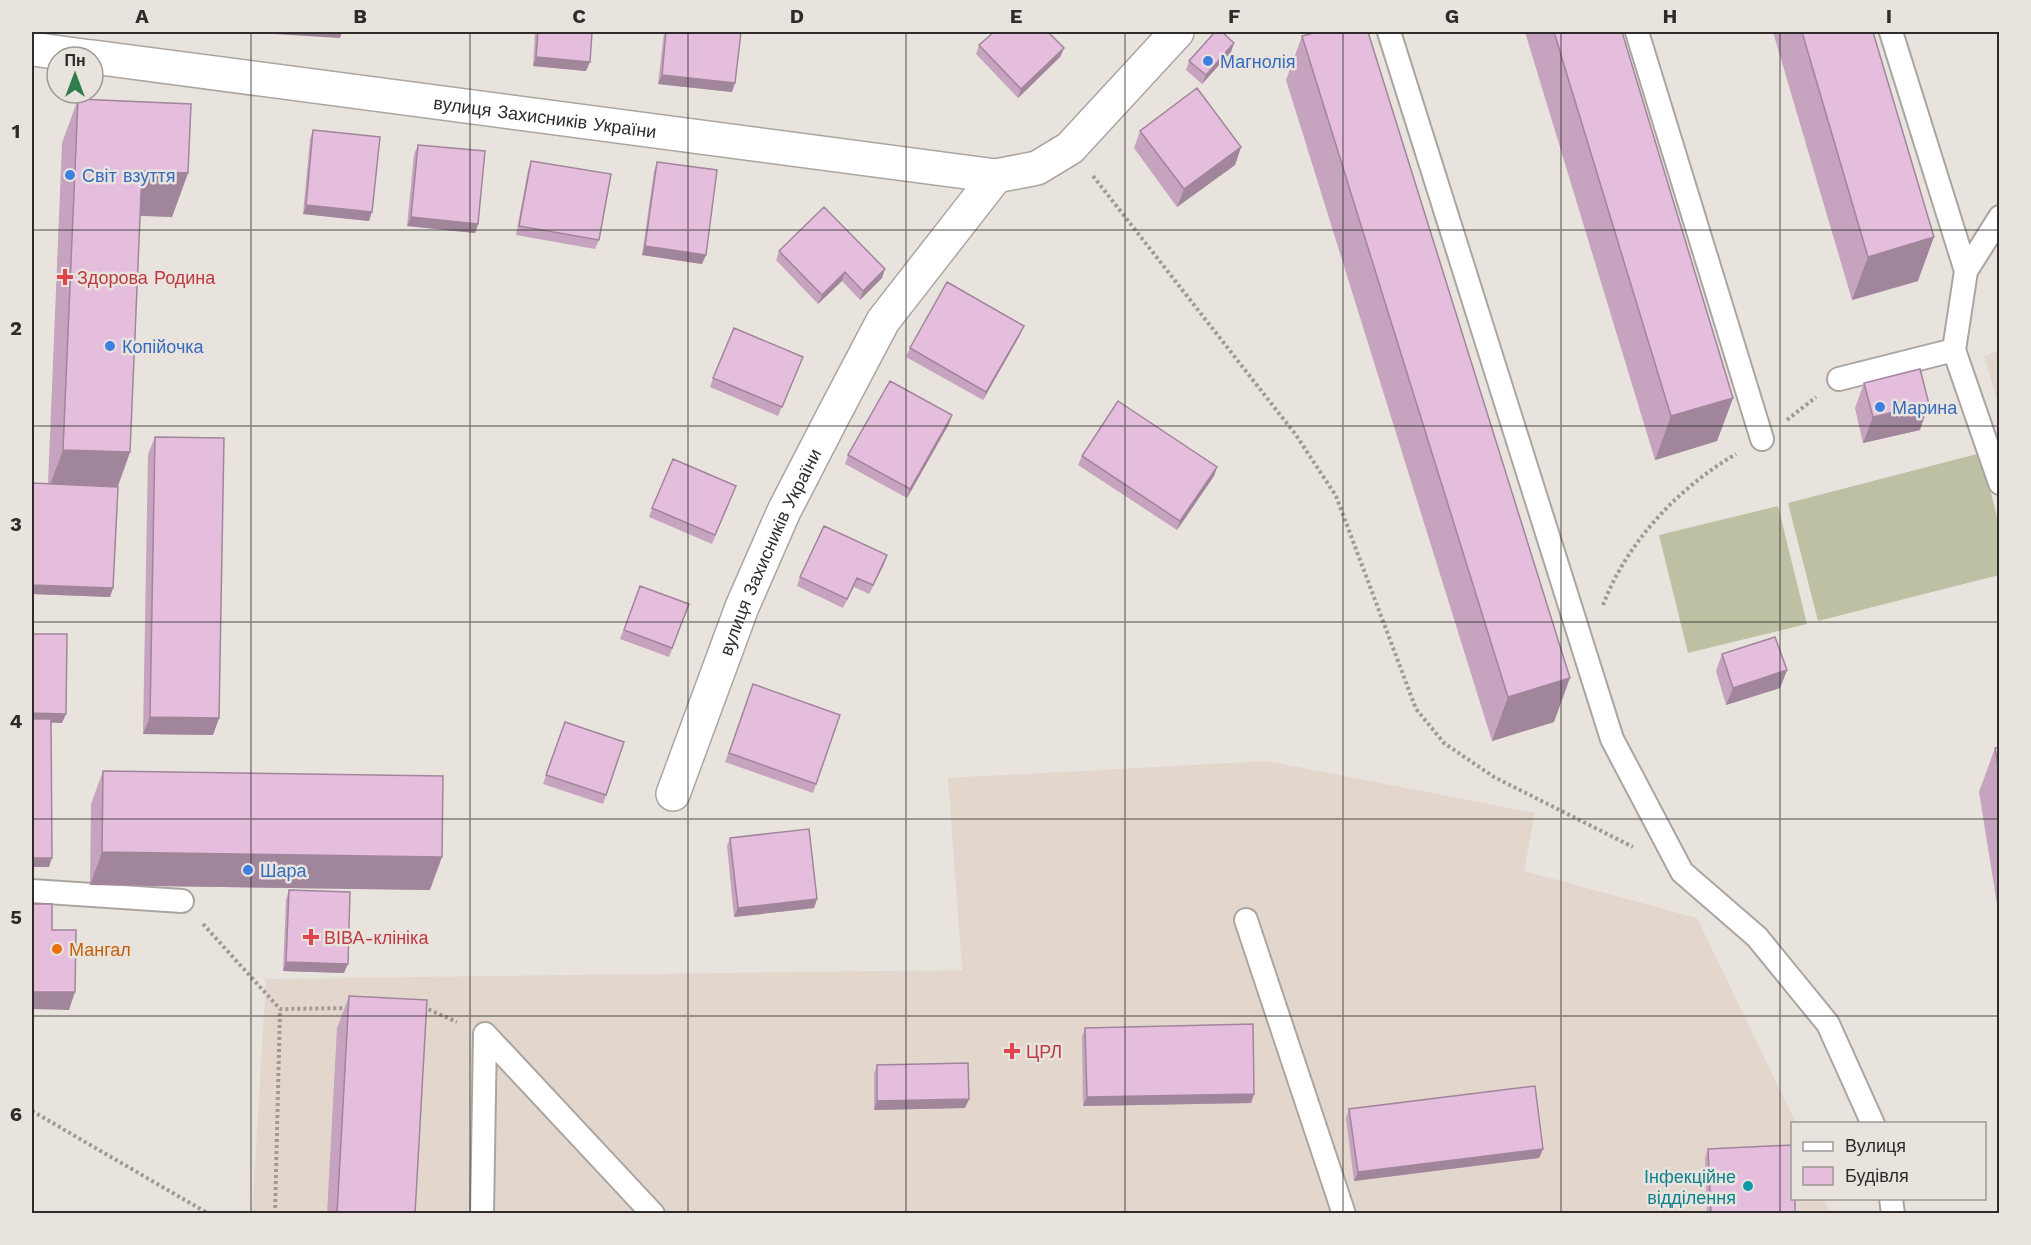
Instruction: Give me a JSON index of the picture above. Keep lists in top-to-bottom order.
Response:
{
  "streets": {
    "street": ["вулиця Захисників України"]
  },
  "places": {
    "other": [
      "Магнолія",
      "Світ взуття",
      "Копійочка",
      "Марина",
      "Шара",
      "Мангал",
      "Інфекційне відділення"
    ],
    "health": ["Здорова Родина", "ВІВА-клініка", "ЦРЛ"]
  },
  "legend": ["Вулиця", "Будівля"],
  "north": "top",
  "grid": {
    "columns": [
      "A",
      "B",
      "C",
      "D",
      "E",
      "F",
      "G",
      "H",
      "I"
    ],
    "rows": [
      "1",
      "2",
      "3",
      "4",
      "5",
      "6"
    ]
  }
}
